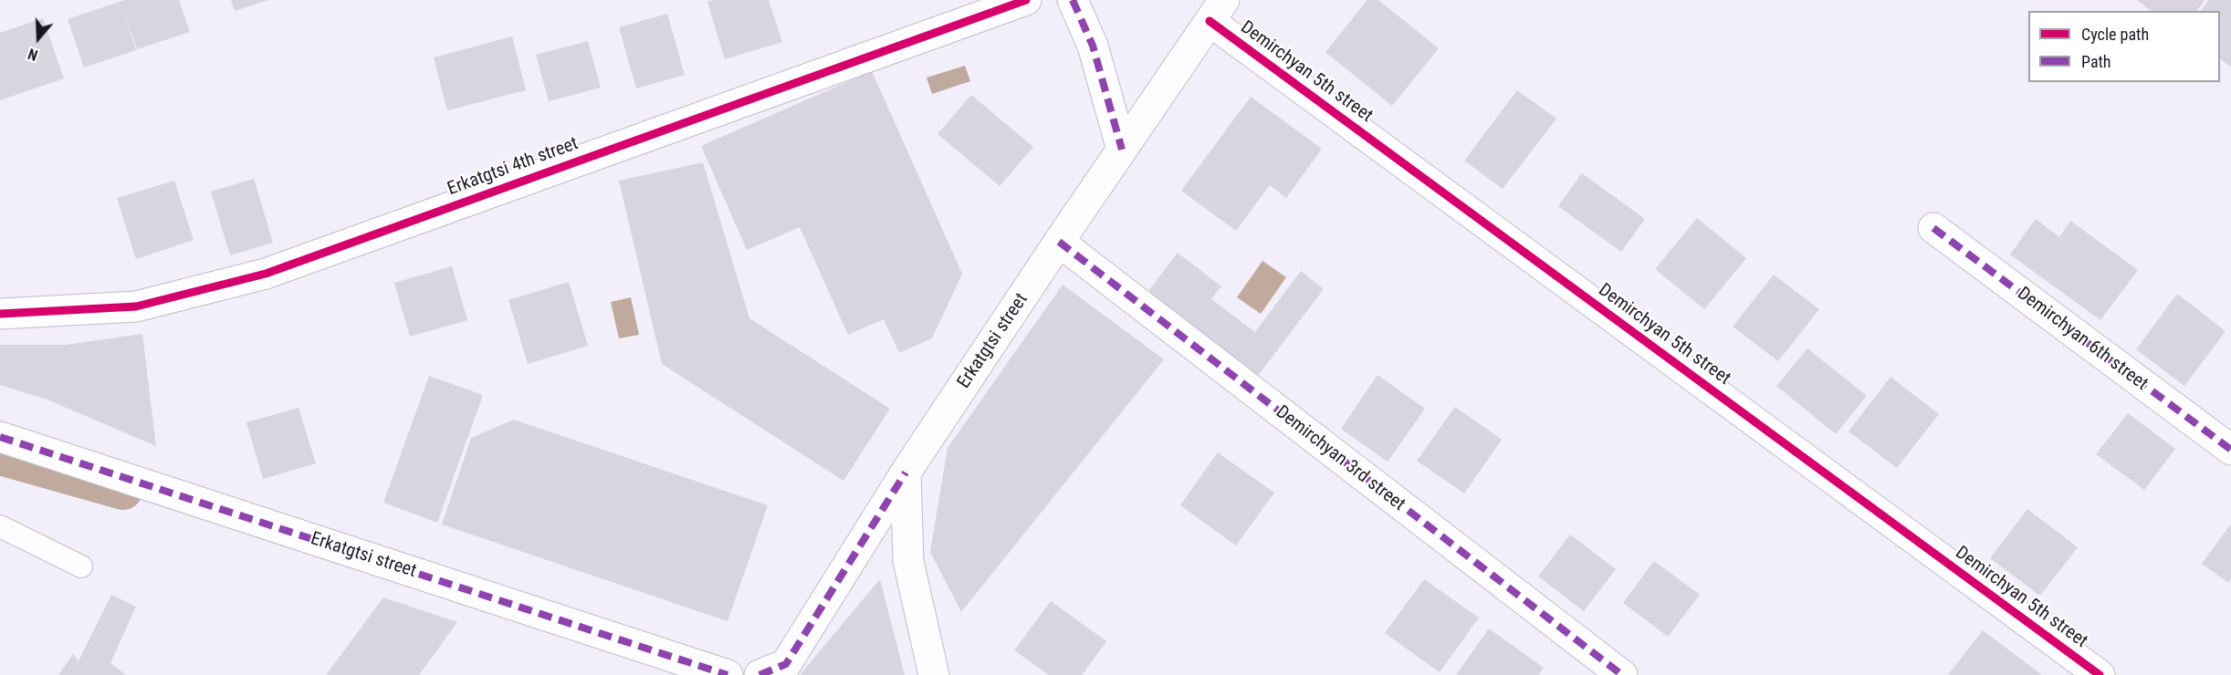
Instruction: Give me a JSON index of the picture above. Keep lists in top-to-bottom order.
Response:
{
  "streets": {
    "street": [
      "Demirchyan 5th street",
      "Erkatgtsi 4th street",
      "Demirchyan 6th street",
      "Erkatgtsi street",
      "Demirchyan 3rd street"
    ]
  },
  "crossings": [
    ["Demirchyan 5th street", "Erkatgtsi street"],
    ["Erkatgtsi street", "Demirchyan 3rd street"]
  ],
  "legend": ["Cycle path", "Path"],
  "north": "bottom"
}
